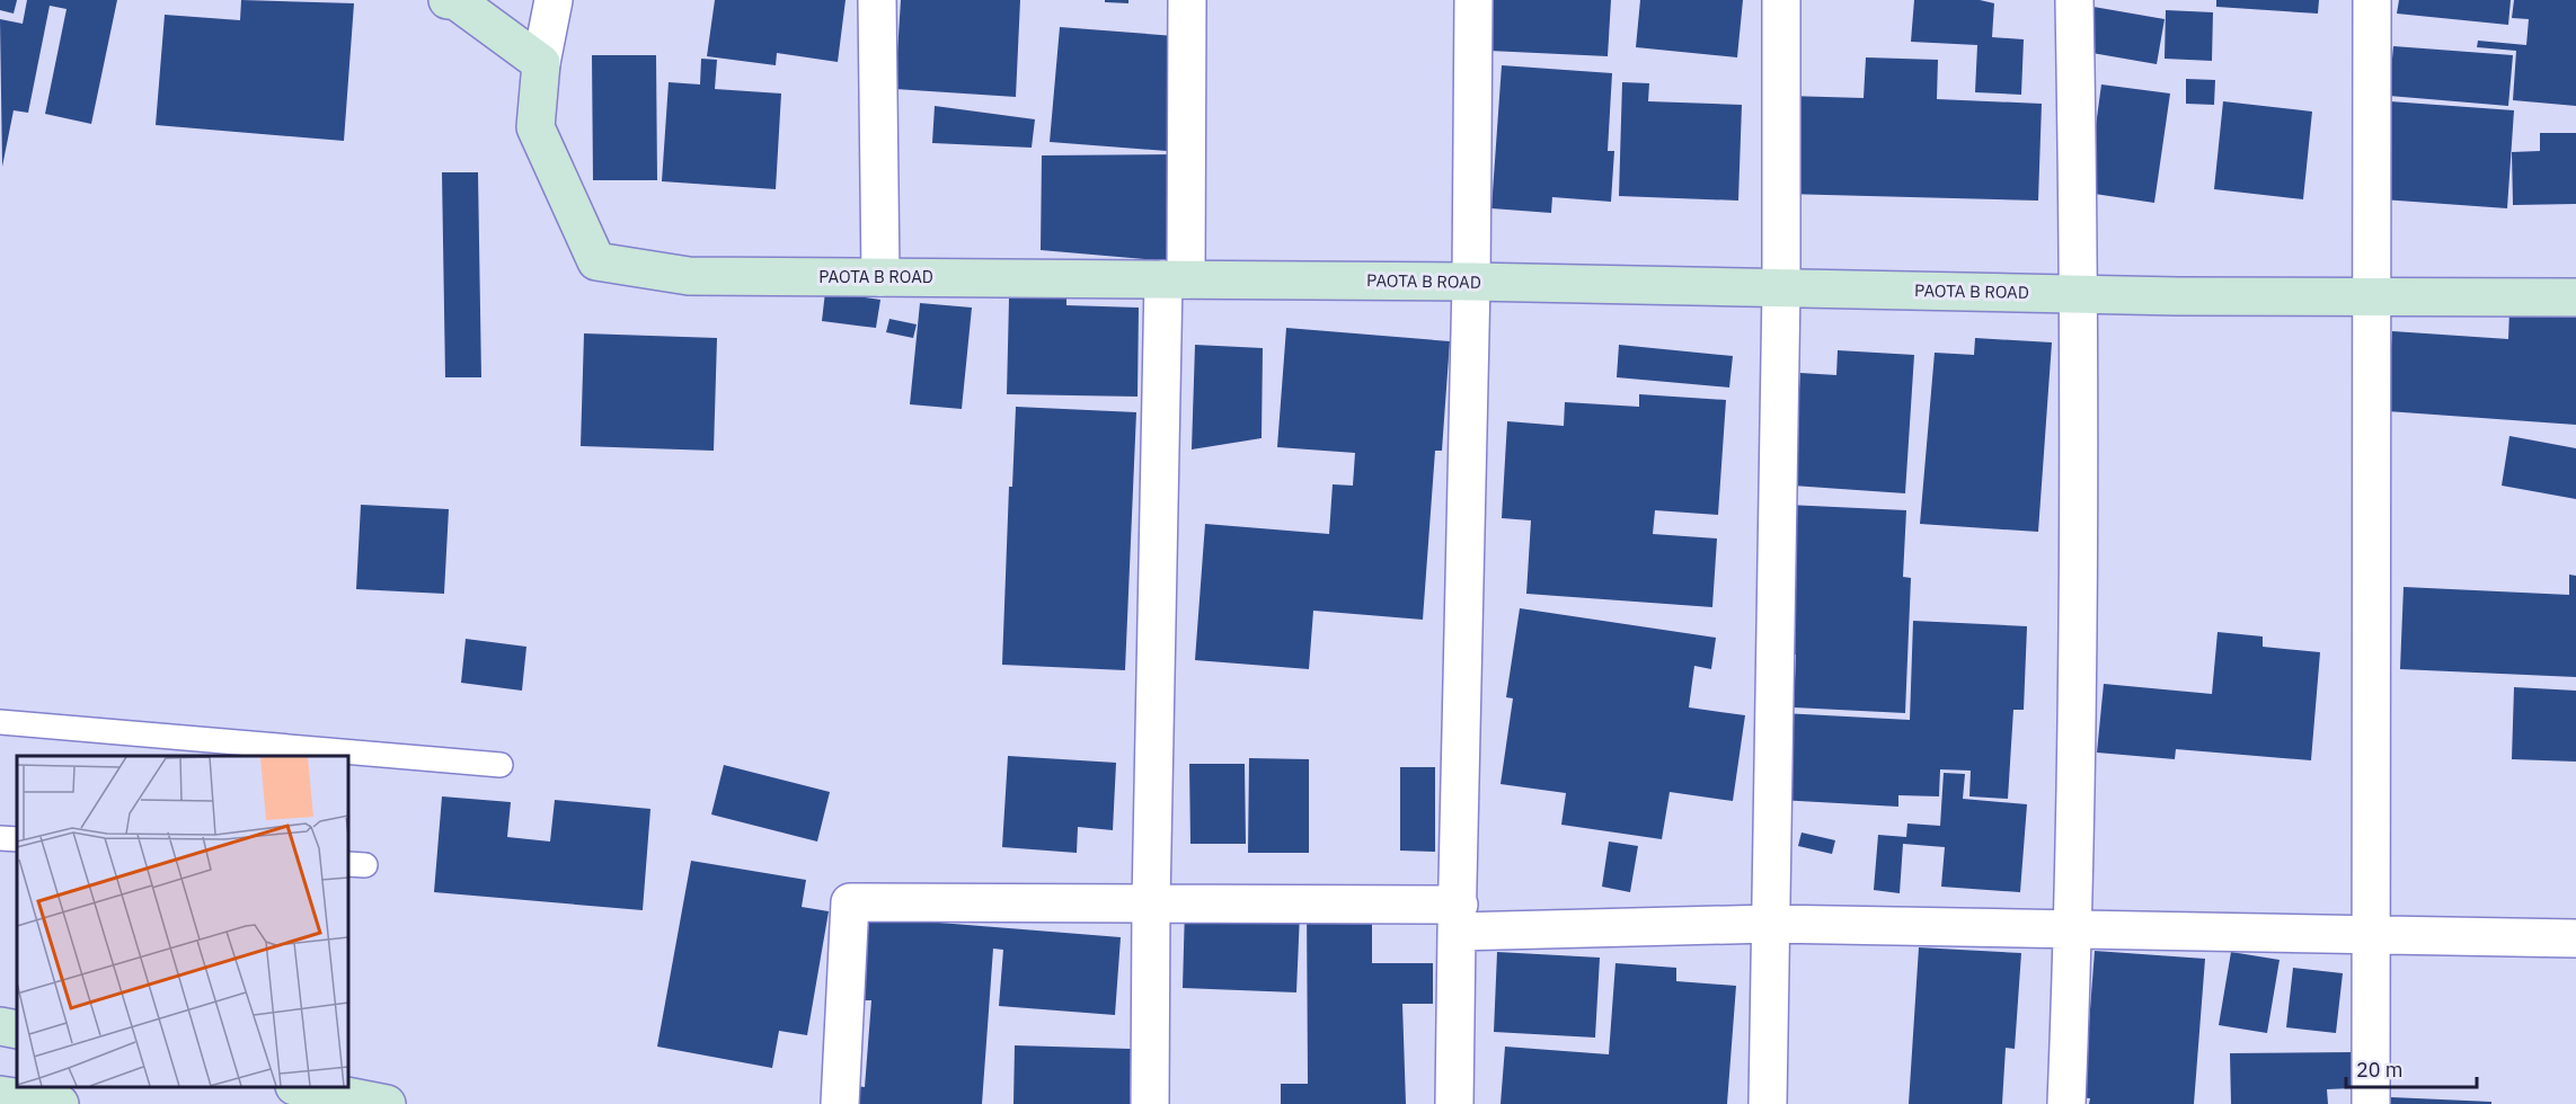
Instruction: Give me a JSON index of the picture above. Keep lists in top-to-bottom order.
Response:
{
  "streets": {
    "street": ["PAOTA B ROAD"]
  },
  "scale_bar": "20 m"
}
